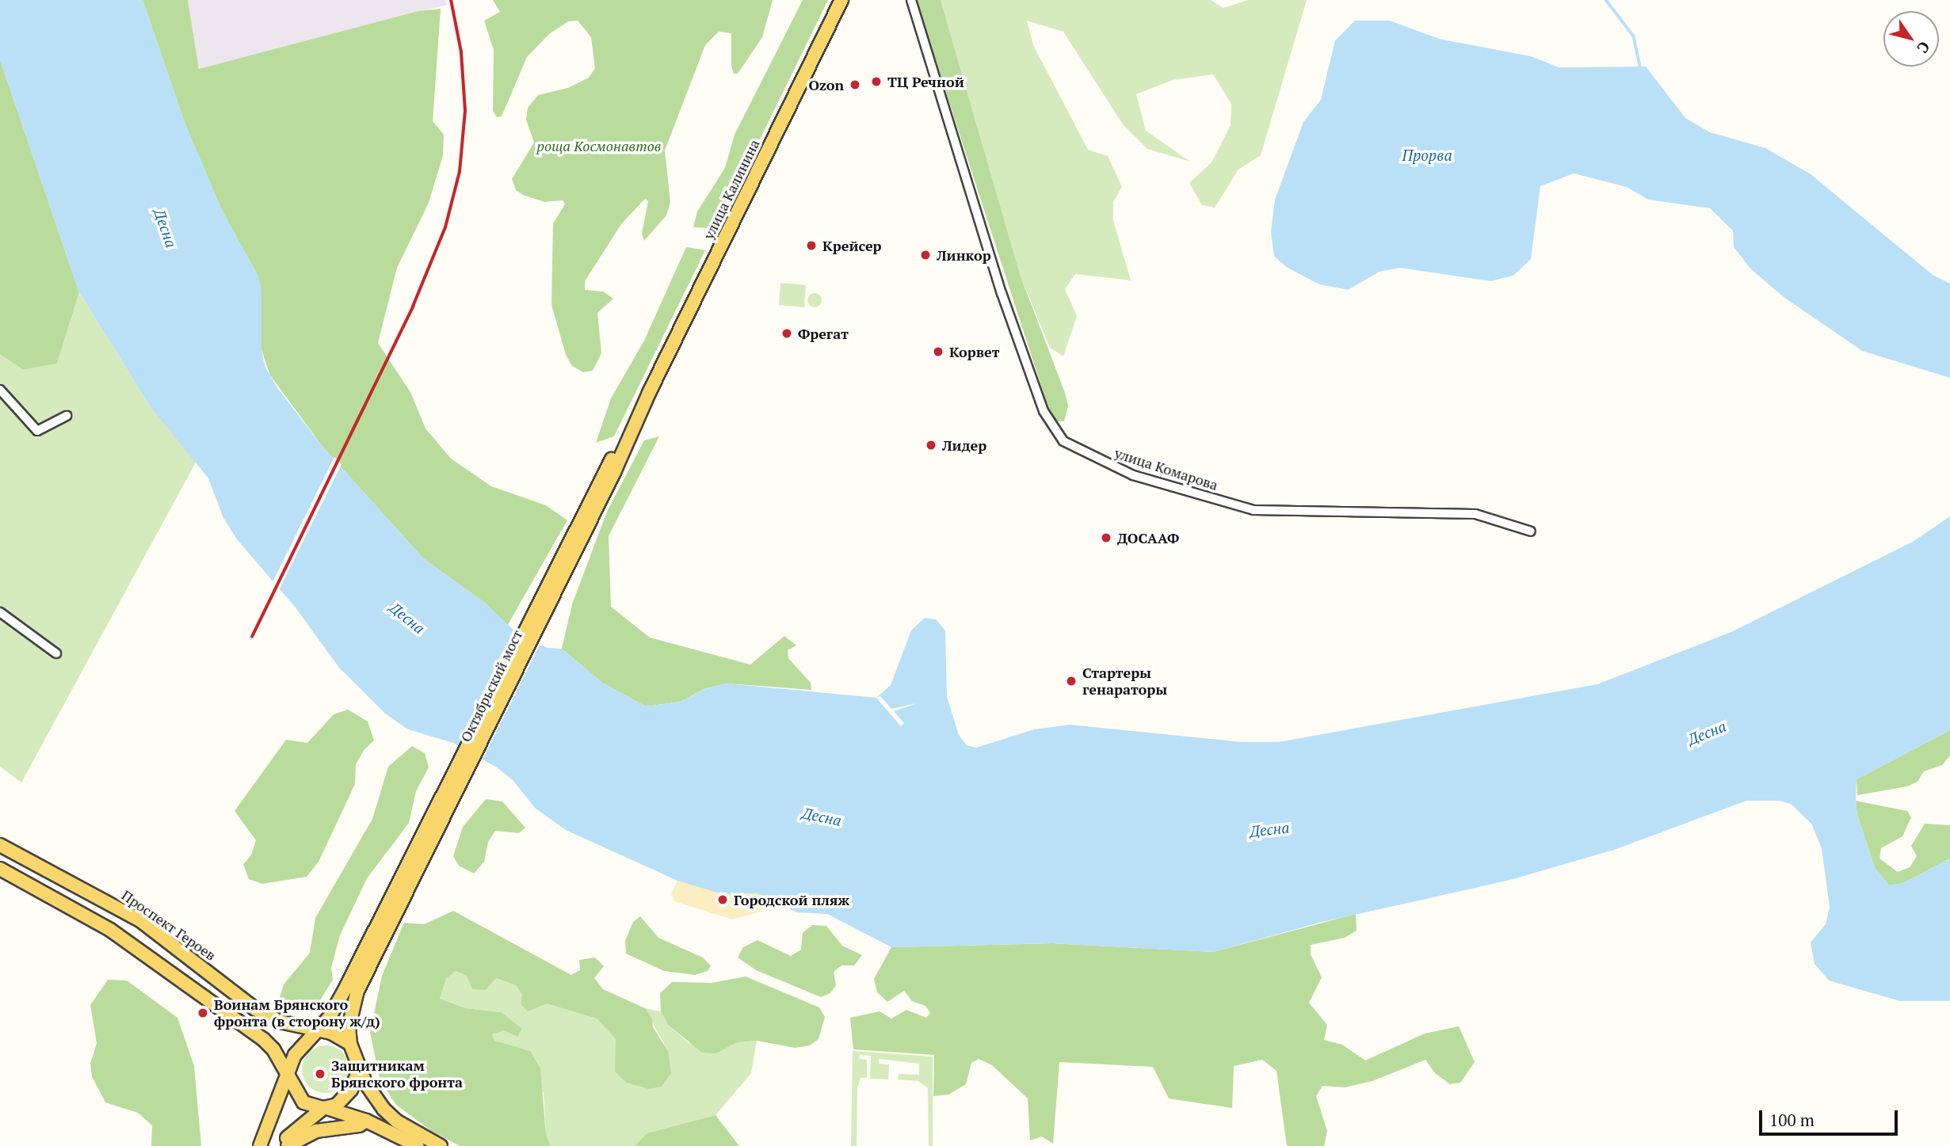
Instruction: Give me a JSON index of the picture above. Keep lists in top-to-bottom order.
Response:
{
  "streets": {
    "main road": ["улица Калинина", "Октябрьский мост", "Проспект Героев"],
    "street": ["улица Комарова"]
  },
  "crossings": [
    ["улица Калинина", "Октябрьский мост"]
  ],
  "water": ["Прорва", "Десна"],
  "parks": ["роща Космонавтов"],
  "places": [
    "ТЦ Речной",
    "Ozon",
    "Крейсер",
    "Линкор",
    "Фрегат",
    "Корвет",
    "Лидер",
    "ДОСААФ",
    "Стартеры генараторы",
    "Городской пляж",
    "Воинам Брянского фронта (в сторону ж/д)",
    "Защитникам Брянского фронта"
  ],
  "scale_bar": "100 m",
  "north": "bottom right"
}
